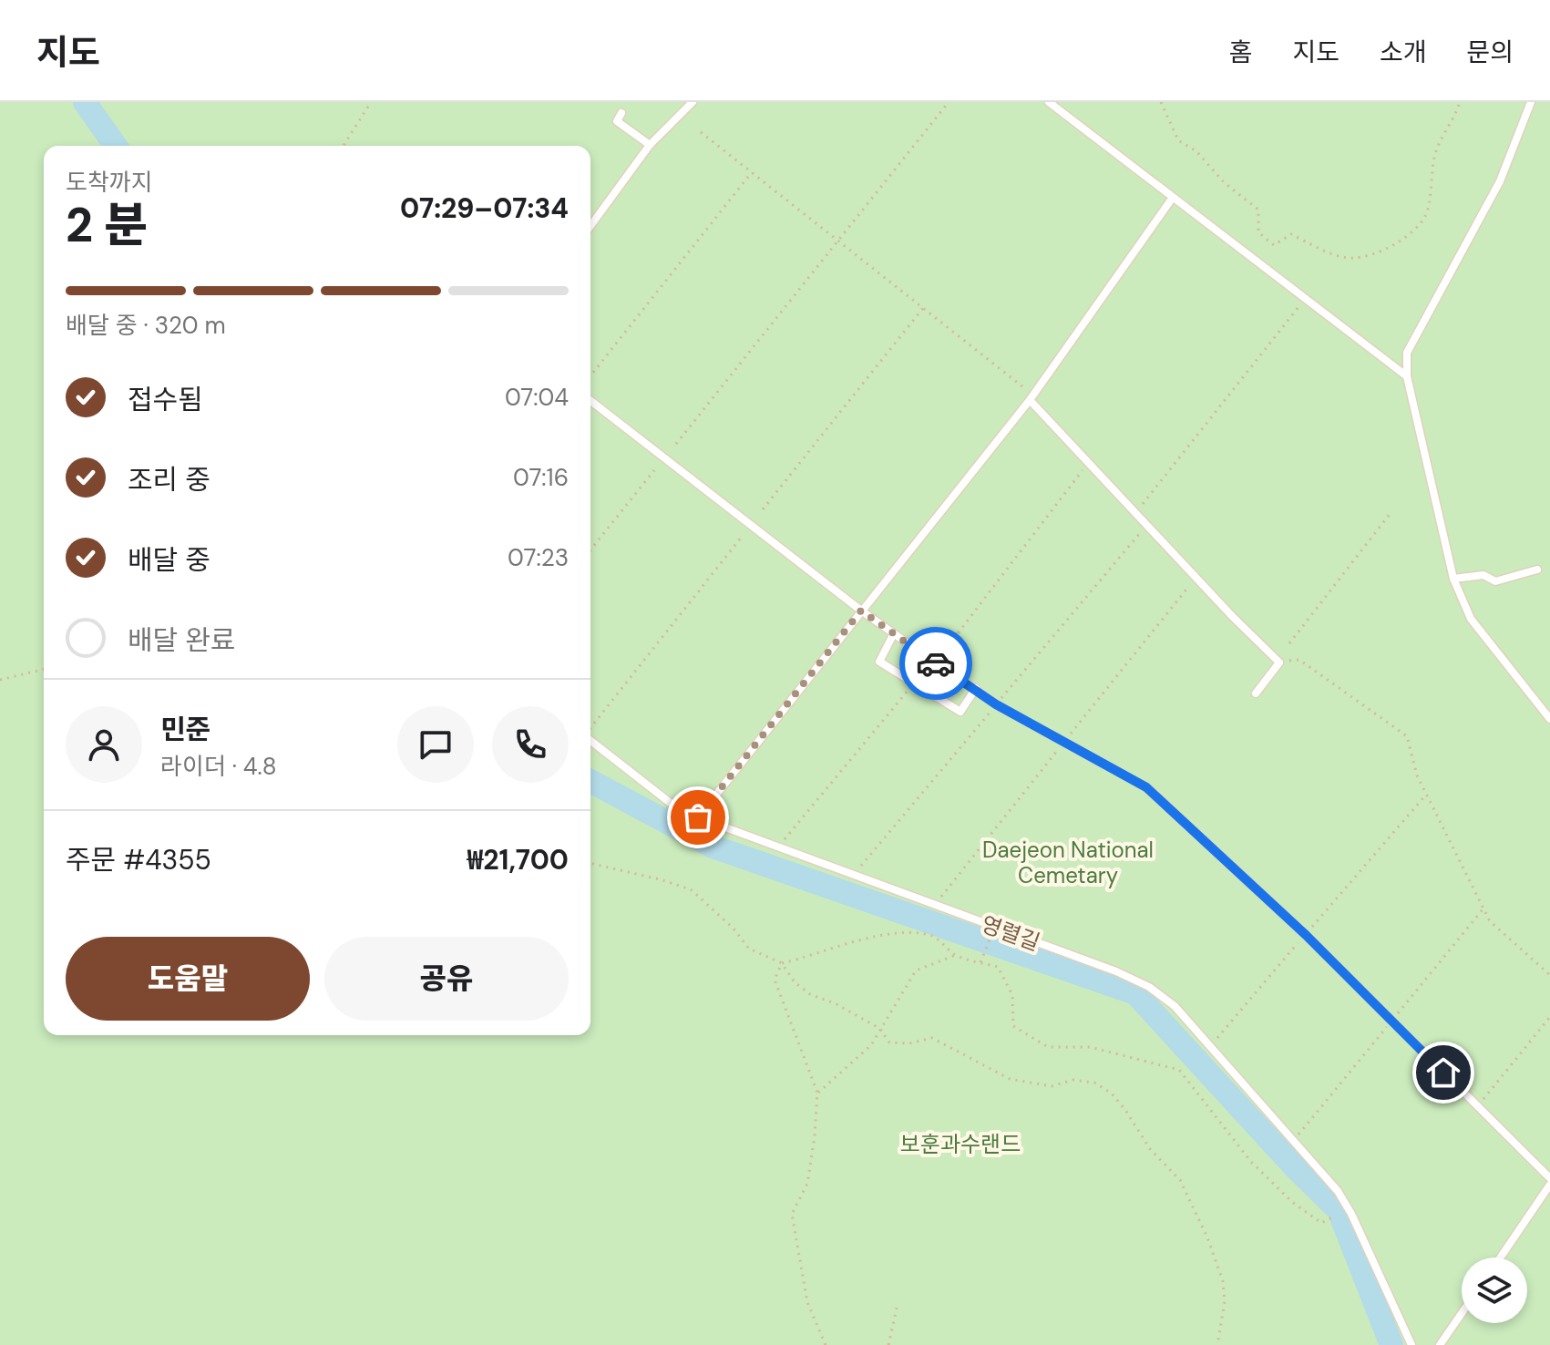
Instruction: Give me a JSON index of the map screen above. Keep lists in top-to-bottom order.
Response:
{
  "streets": {
    "lane": ["영렬길"]
  },
  "parks": ["Daejeon National Cemetary", "보훈과수랜드"],
  "page": {
    "header": "지도",
    "nav": [
      "홈",
      "지도",
      "소개",
      "문의"
    ],
    "heading": ["2 분", "도착까지", "07:29–07:34"],
    "panel": [
      "민준",
      "라이더 · 4.8",
      "주문 #4355",
      "₩21,700"
    ],
    "bar": "배달 중 · 320 m",
    "list": [
      ["접수됨", "07:04"],
      ["조리 중", "07:16"],
      ["배달 중", "07:23"],
      "배달 완료"
    ],
    "buttons": ["도움말", "공유"]
  }
}
